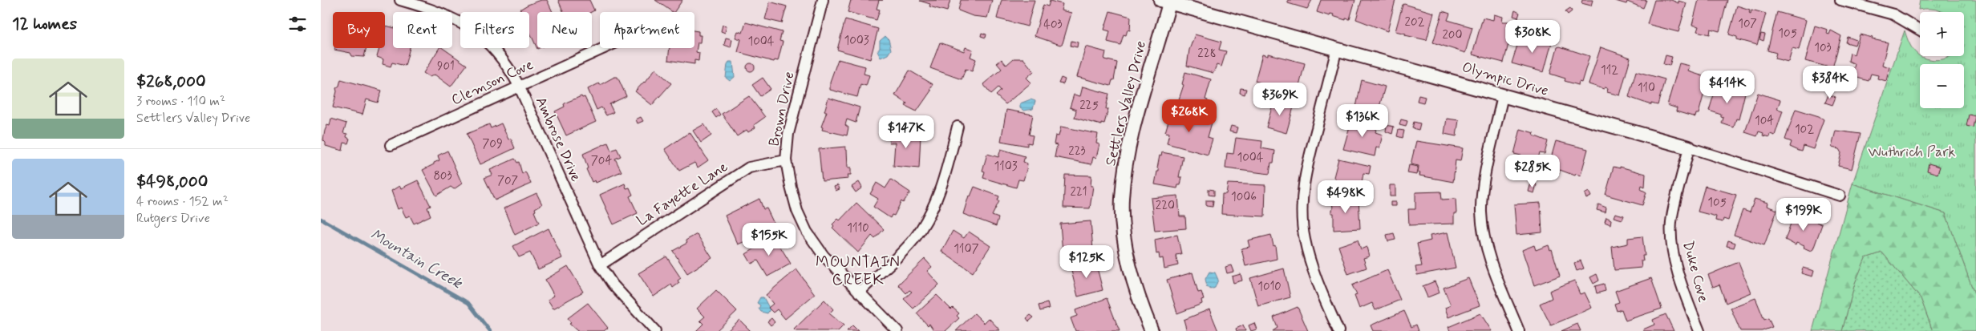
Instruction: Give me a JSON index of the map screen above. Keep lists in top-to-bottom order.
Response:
{
  "streets": {
    "street": [
      "Olympic Drive",
      "Clemson Cove",
      "Settlers Valley Drive",
      "Brown Drive",
      "Ambrose Drive",
      "La Fayette Lane",
      "Duke Cove"
    ]
  },
  "crossings": [
    ["Olympic Drive", "Settlers Valley Drive"],
    ["Olympic Drive", "Duke Cove"],
    ["Clemson Cove", "Ambrose Drive"],
    ["Brown Drive", "La Fayette Lane"],
    ["Ambrose Drive", "La Fayette Lane"]
  ],
  "districts": ["MOUNTAIN CREEK"],
  "water": ["Mountain Creek"],
  "parks": ["Wuthrich Park"],
  "house_numbers": [
    "202",
    "107",
    "403",
    "105",
    "200",
    "1003",
    "1004",
    "103",
    "228",
    "901",
    "112",
    "110",
    "225",
    "104",
    "102",
    "709",
    "223",
    "1004",
    "704",
    "1103",
    "803",
    "707",
    "221",
    "1006",
    "105",
    "220",
    "1110",
    "1107",
    "1010"
  ],
  "page": {
    "heading": "12 homes",
    "map_buttons": ["+", "−"],
    "chip": [
      "Buy",
      "Rent",
      "Filters",
      "New",
      "Apartment"
    ],
    "price": [
      "$308K",
      "$384K",
      "$414K",
      "$369K",
      "$268K",
      "$136K",
      "$147K",
      "$285K",
      "$498K",
      "$199K",
      "$155K",
      "$125K"
    ],
    "list": [
      {
        "name": "$268,000",
        "note": "3 rooms · 110 m² · Settlers Valley Drive"
      },
      {
        "name": "$498,000",
        "note": "4 rooms · 152 m² · Rutgers Drive"
      }
    ]
  }
}
